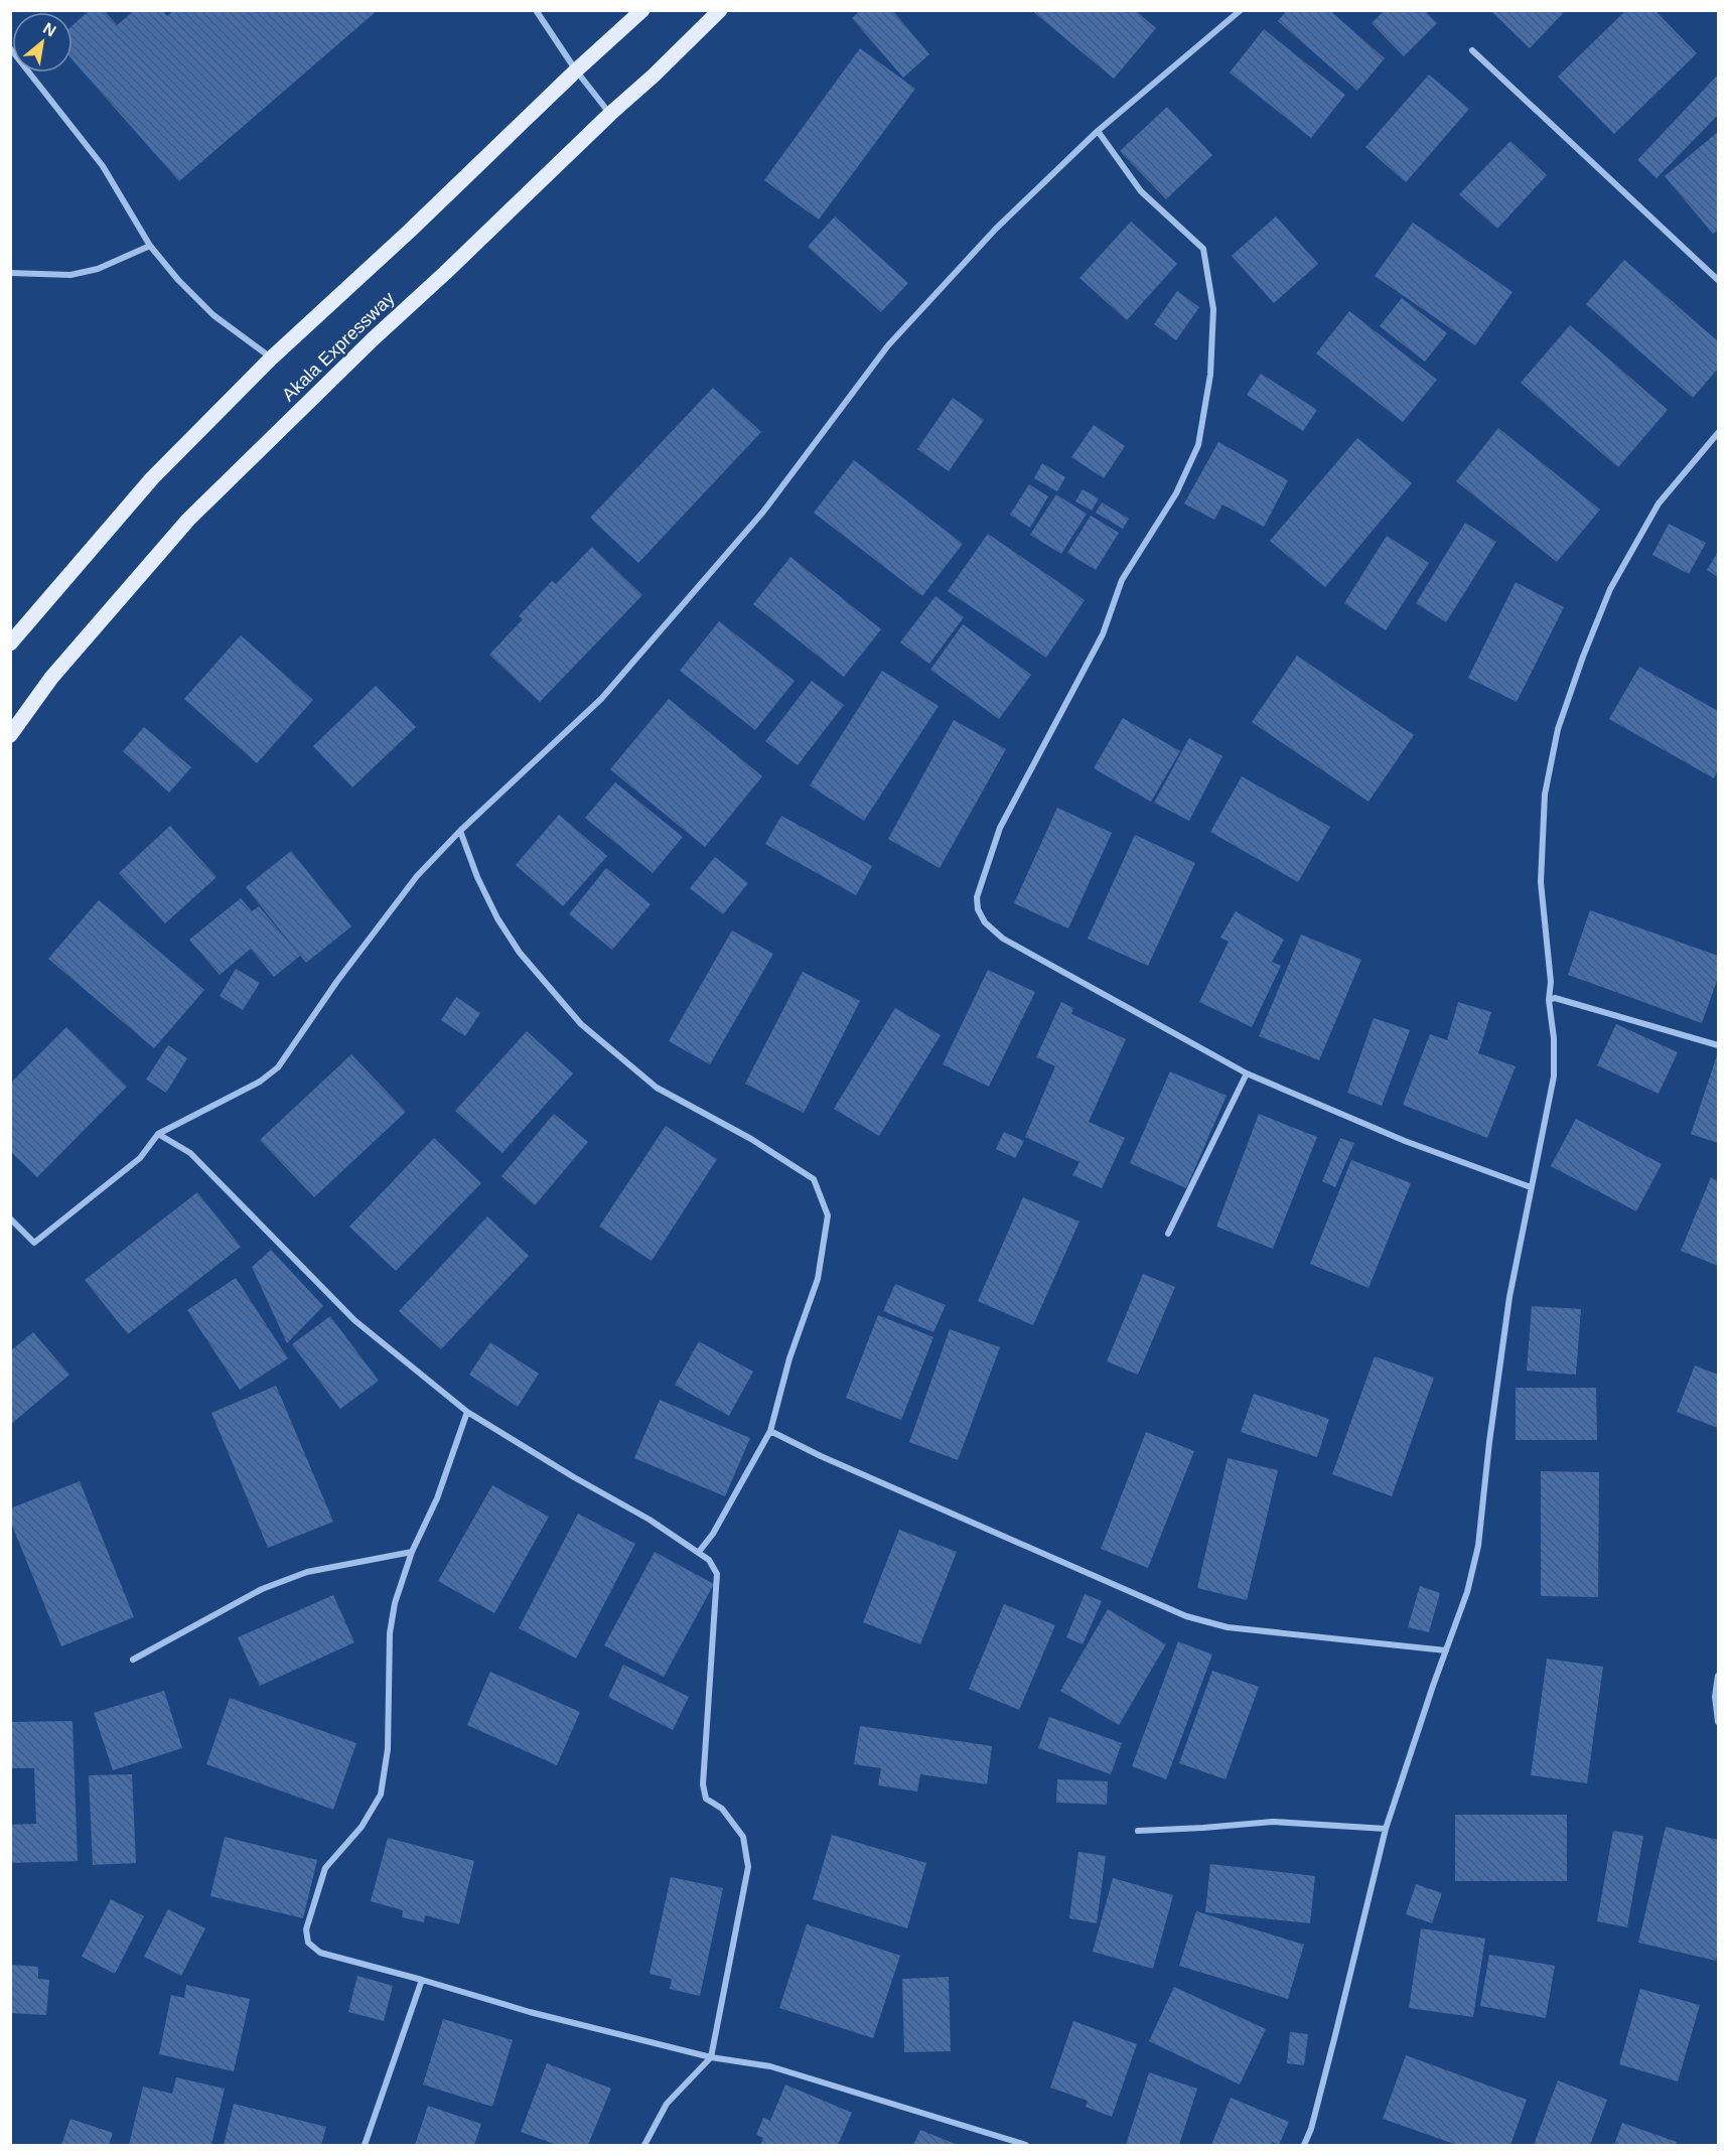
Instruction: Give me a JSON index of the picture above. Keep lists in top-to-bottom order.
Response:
{
  "streets": {
    "main road": ["Akala Expressway"]
  },
  "north": "top right"
}
